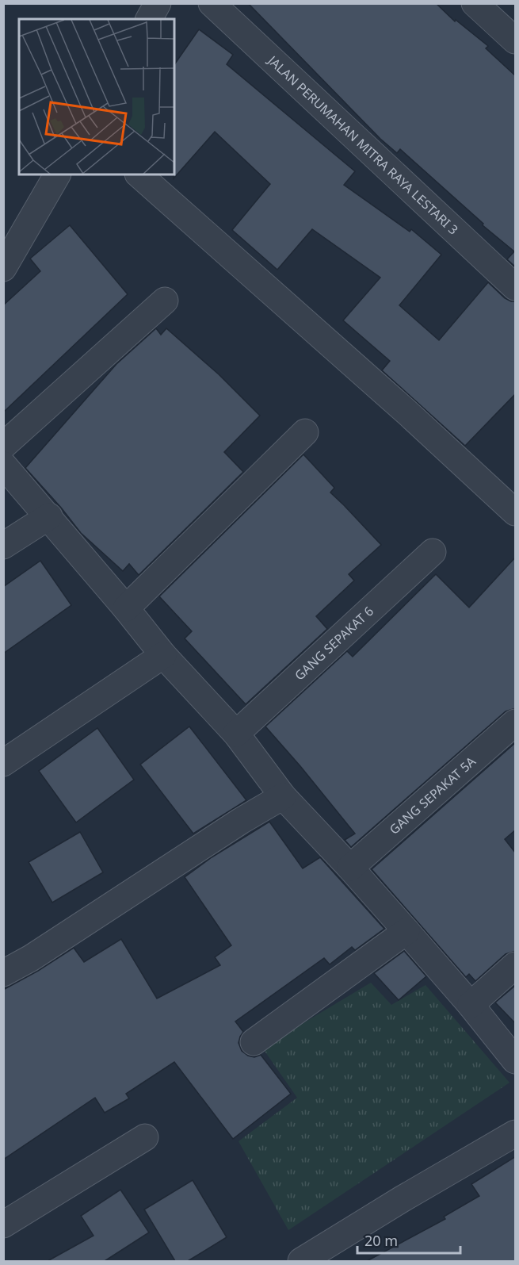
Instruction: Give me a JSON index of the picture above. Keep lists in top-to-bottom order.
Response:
{
  "streets": {
    "street": ["JALAN PERUMAHAN MITRA RAYA LESTARI 3", "GANG SEPAKAT 6", "GANG SEPAKAT 5A"]
  },
  "scale_bar": "20 m"
}
